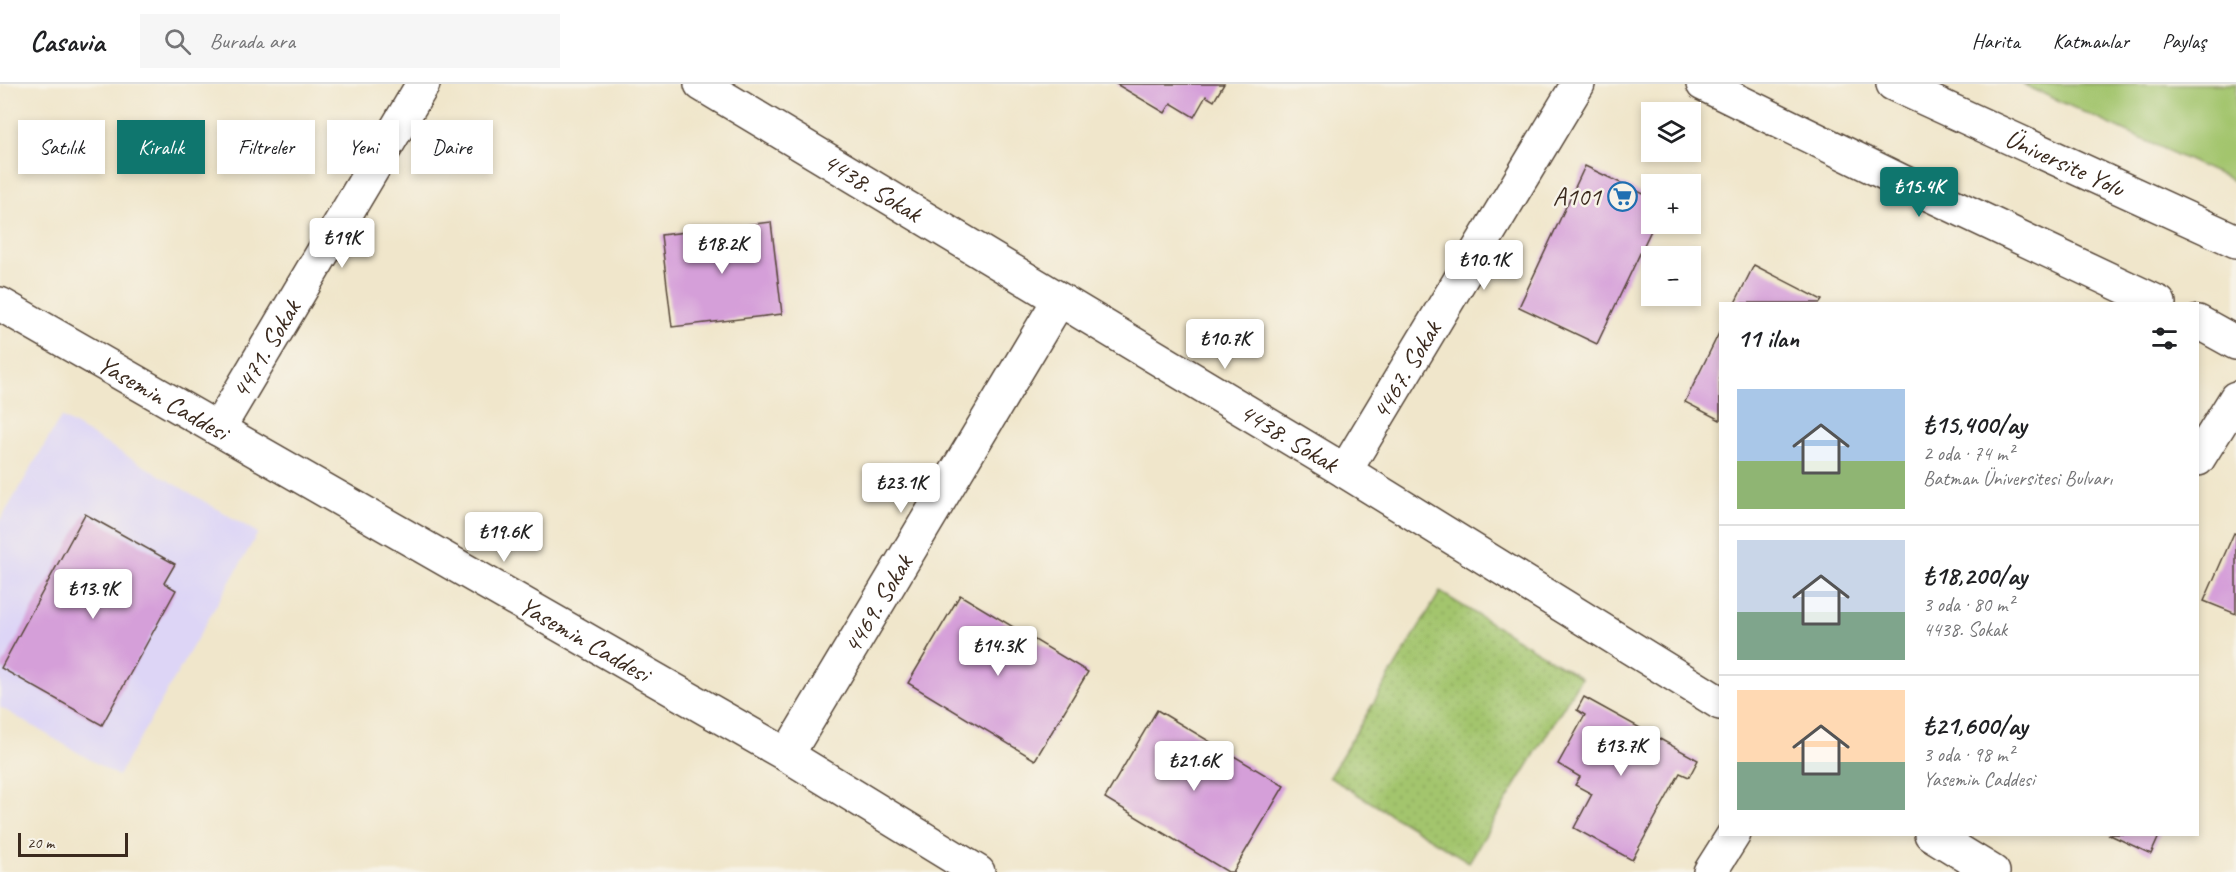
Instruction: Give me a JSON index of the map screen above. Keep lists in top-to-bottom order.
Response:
{
  "streets": {
    "street": [
      "Üniversite Yolu",
      "4438. Sokak",
      "4471. Sokak",
      "4467. Sokak",
      "Yasemin Caddesi",
      "4469. Sokak"
    ]
  },
  "crossings": [
    ["4438. Sokak", "4467. Sokak"],
    ["4438. Sokak", "4469. Sokak"],
    ["4471. Sokak", "Yasemin Caddesi"],
    ["Yasemin Caddesi", "4469. Sokak"]
  ],
  "places": {
    "supermarket": ["A101"]
  },
  "scale_bar": "20 m",
  "page": {
    "header": "Casavia",
    "search": "Burada ara",
    "nav": ["Harita", "Katmanlar", "Paylaş"],
    "map_buttons": ["+", "−"],
    "chip": [
      "Satılık",
      "Kiralık",
      "Filtreler",
      "Yeni",
      "Daire"
    ],
    "price": [
      "₺15.4K",
      "₺19K",
      "₺18.2K",
      "₺10.1K",
      "₺10.7K",
      "₺23.1K",
      "₺19.6K",
      "₺13.9K",
      "₺14.3K",
      "₺13.7K",
      "₺21.6K"
    ],
    "heading": "11 ilan",
    "list": [
      {
        "name": "₺15,400/ay",
        "note": "2 oda · 74 m² · Batman Üniversitesi Bulvarı"
      },
      {
        "name": "₺18,200/ay",
        "note": "3 oda · 80 m² · 4438. Sokak"
      },
      {
        "name": "₺21,600/ay",
        "note": "3 oda · 98 m² · Yasemin Caddesi"
      }
    ],
    "scale": "20 m"
  }
}
